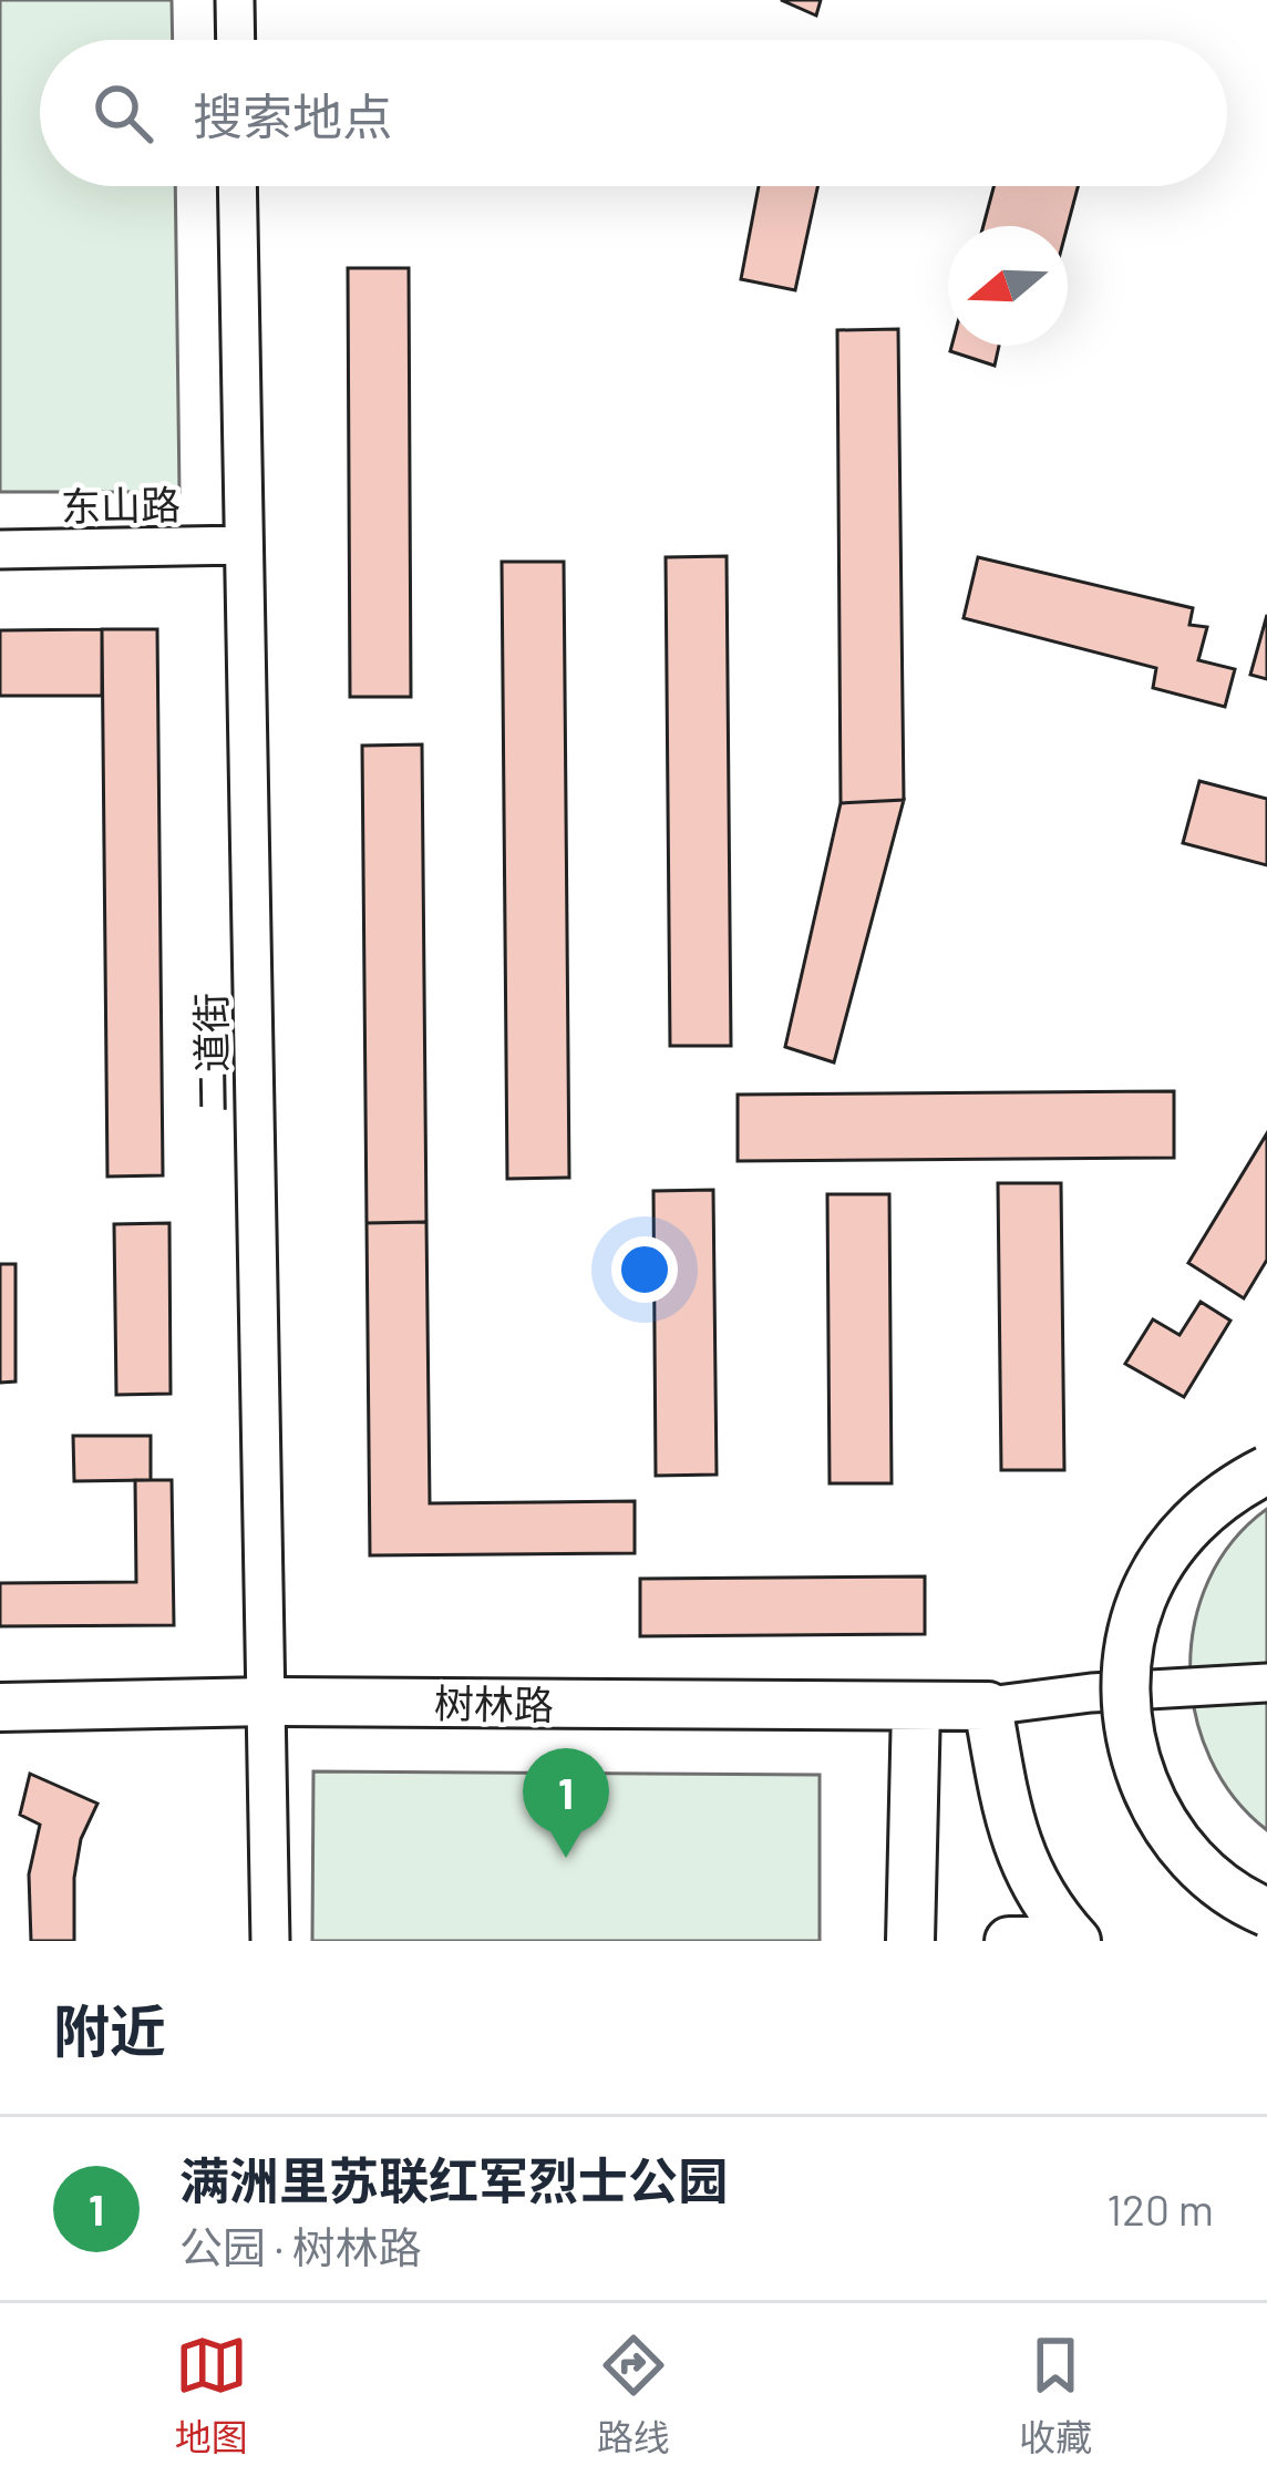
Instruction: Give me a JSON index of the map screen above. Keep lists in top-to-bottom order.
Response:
{
  "streets": {
    "main road": ["树林路"],
    "street": ["东山路", "二道街"]
  },
  "crossings": [
    ["东山路", "二道街"],
    ["二道街", "树林路"]
  ],
  "north": "left",
  "page": {
    "search": "搜索地点",
    "pins": "1",
    "heading": "附近",
    "list": [
      {
        "mark": "1",
        "name": "满洲里苏联红军烈士公园",
        "note": "公园 · 树林路",
        "value": "120 m"
      }
    ],
    "nav": ["地图", "路线", "收藏"]
  }
}
